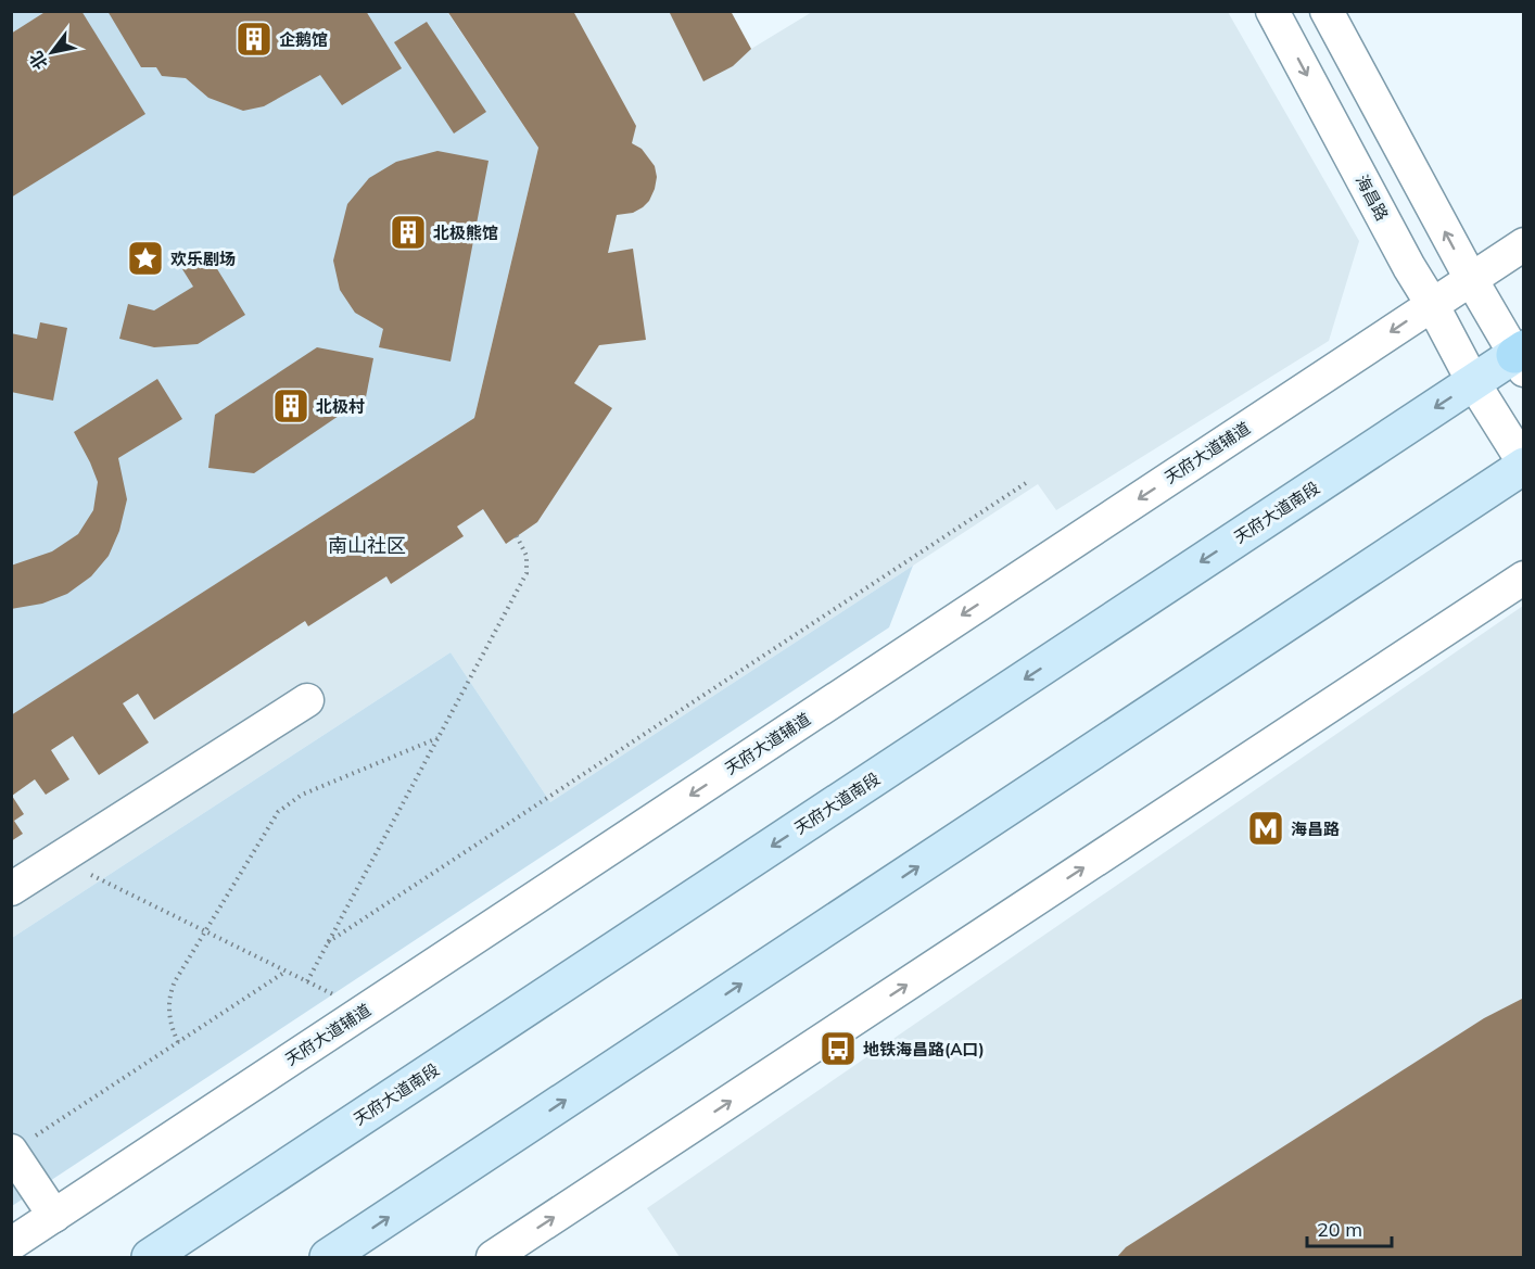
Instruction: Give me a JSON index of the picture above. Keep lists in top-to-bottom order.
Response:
{
  "streets": {
    "main road": ["天府大道南段"],
    "street": ["海昌路", "天府大道辅道"]
  },
  "crossings": [
    ["海昌路", "天府大道辅道"],
    ["海昌路", "天府大道南段"]
  ],
  "districts": ["南山社区"],
  "places": {
    "building": ["企鹅馆", "北极熊馆", "北极村"],
    "place": ["欢乐剧场"],
    "metro station": ["海昌路"],
    "bus stop": ["地铁海昌路(A口)"]
  },
  "scale_bar": "20 m",
  "north": "bottom left"
}
